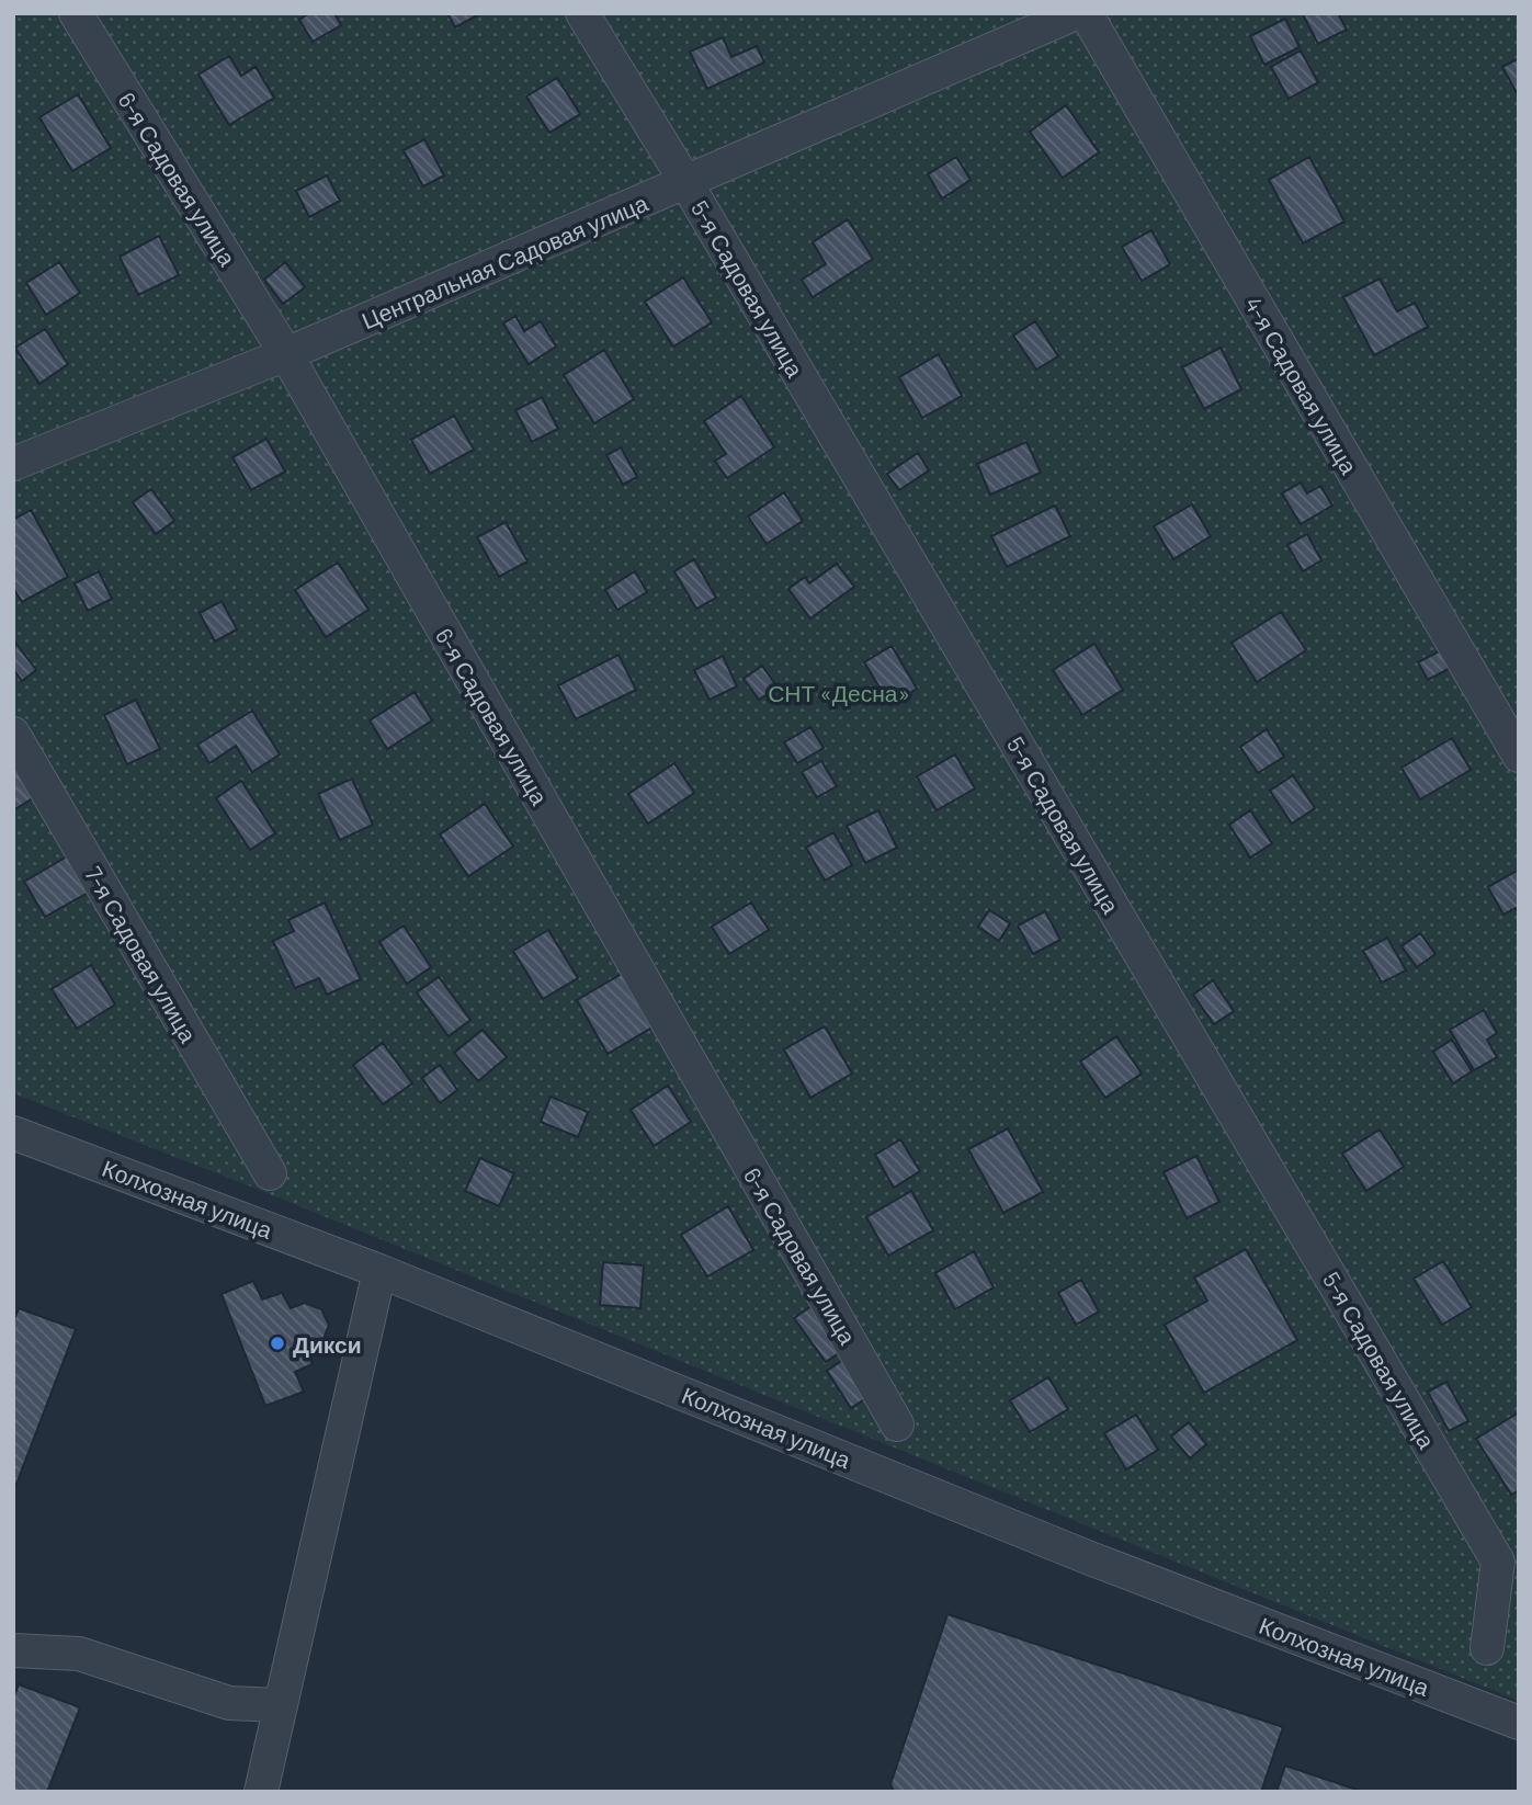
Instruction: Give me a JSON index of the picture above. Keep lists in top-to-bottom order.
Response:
{
  "streets": {
    "street": [
      "6-я Садовая улица",
      "Центральная Садовая улица",
      "5-я Садовая улица",
      "4-я Садовая улица",
      "7-я Садовая улица",
      "Колхозная улица"
    ]
  },
  "crossings": [
    ["6-я Садовая улица", "Центральная Садовая улица"],
    ["Центральная Садовая улица", "5-я Садовая улица"]
  ],
  "parks": ["СНТ «Десна»"],
  "places": ["Дикси"]
}
